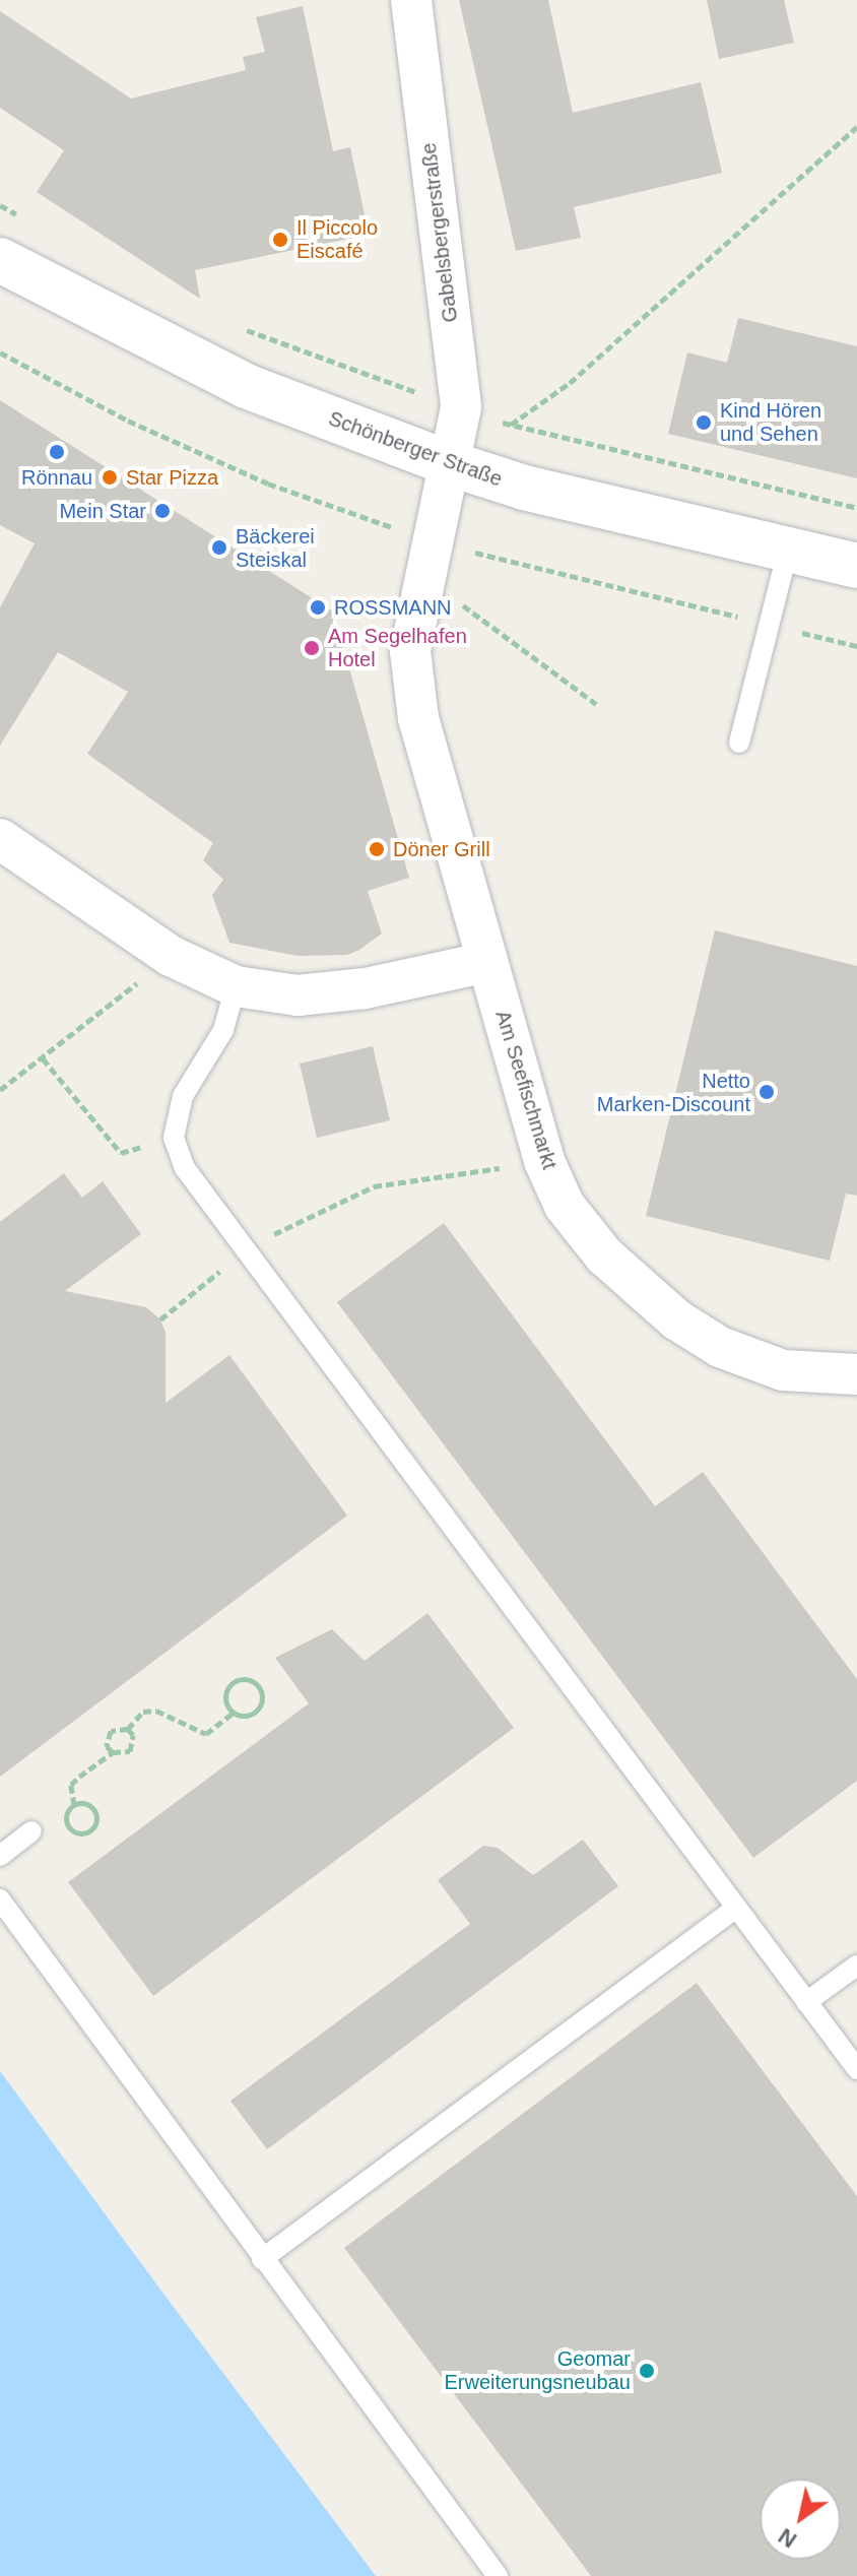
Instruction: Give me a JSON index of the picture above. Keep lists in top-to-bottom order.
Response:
{
  "streets": {
    "street": ["Gabelsbergerstraße", "Schönberger Straße", "Am Seefischmarkt"]
  },
  "crossings": [
    ["Gabelsbergerstraße", "Schönberger Straße"],
    ["Gabelsbergerstraße", "Am Seefischmarkt"],
    ["Schönberger Straße", "Am Seefischmarkt"]
  ],
  "places": [
    "Il Piccolo Eiscafé",
    "Kind Hören und Sehen",
    "Rönnau",
    "Star Pizza",
    "Mein Star",
    "Bäckerei Steiskal",
    "ROSSMANN",
    "Am Segelhafen Hotel",
    "Döner Grill",
    "Netto Marken-Discount",
    "Geomar Erweiterungsneubau"
  ],
  "north": "bottom left"
}
